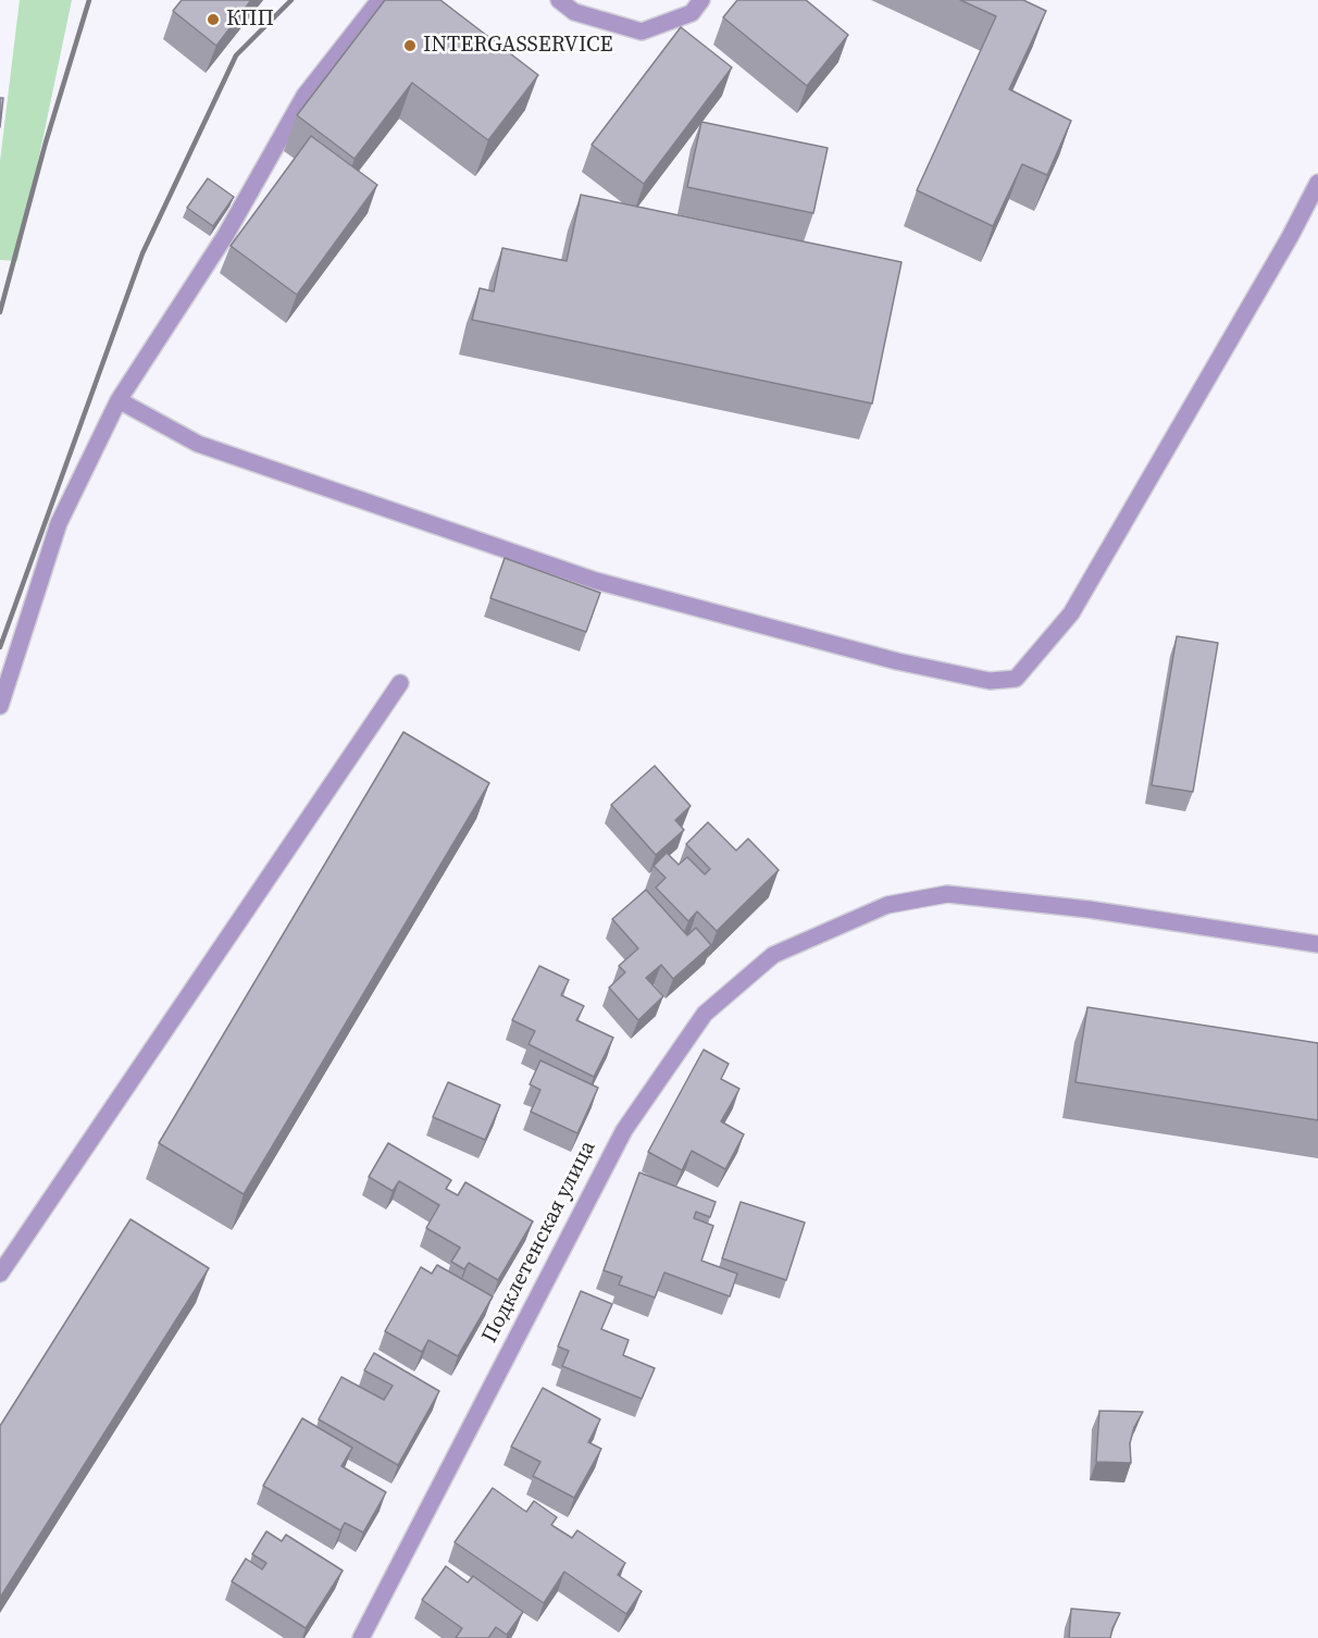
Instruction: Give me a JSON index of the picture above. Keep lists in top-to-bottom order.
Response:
{
  "streets": {
    "street": ["Подклетенская улица"]
  },
  "places": ["КПП", "INTERGASSERVICE"]
}
